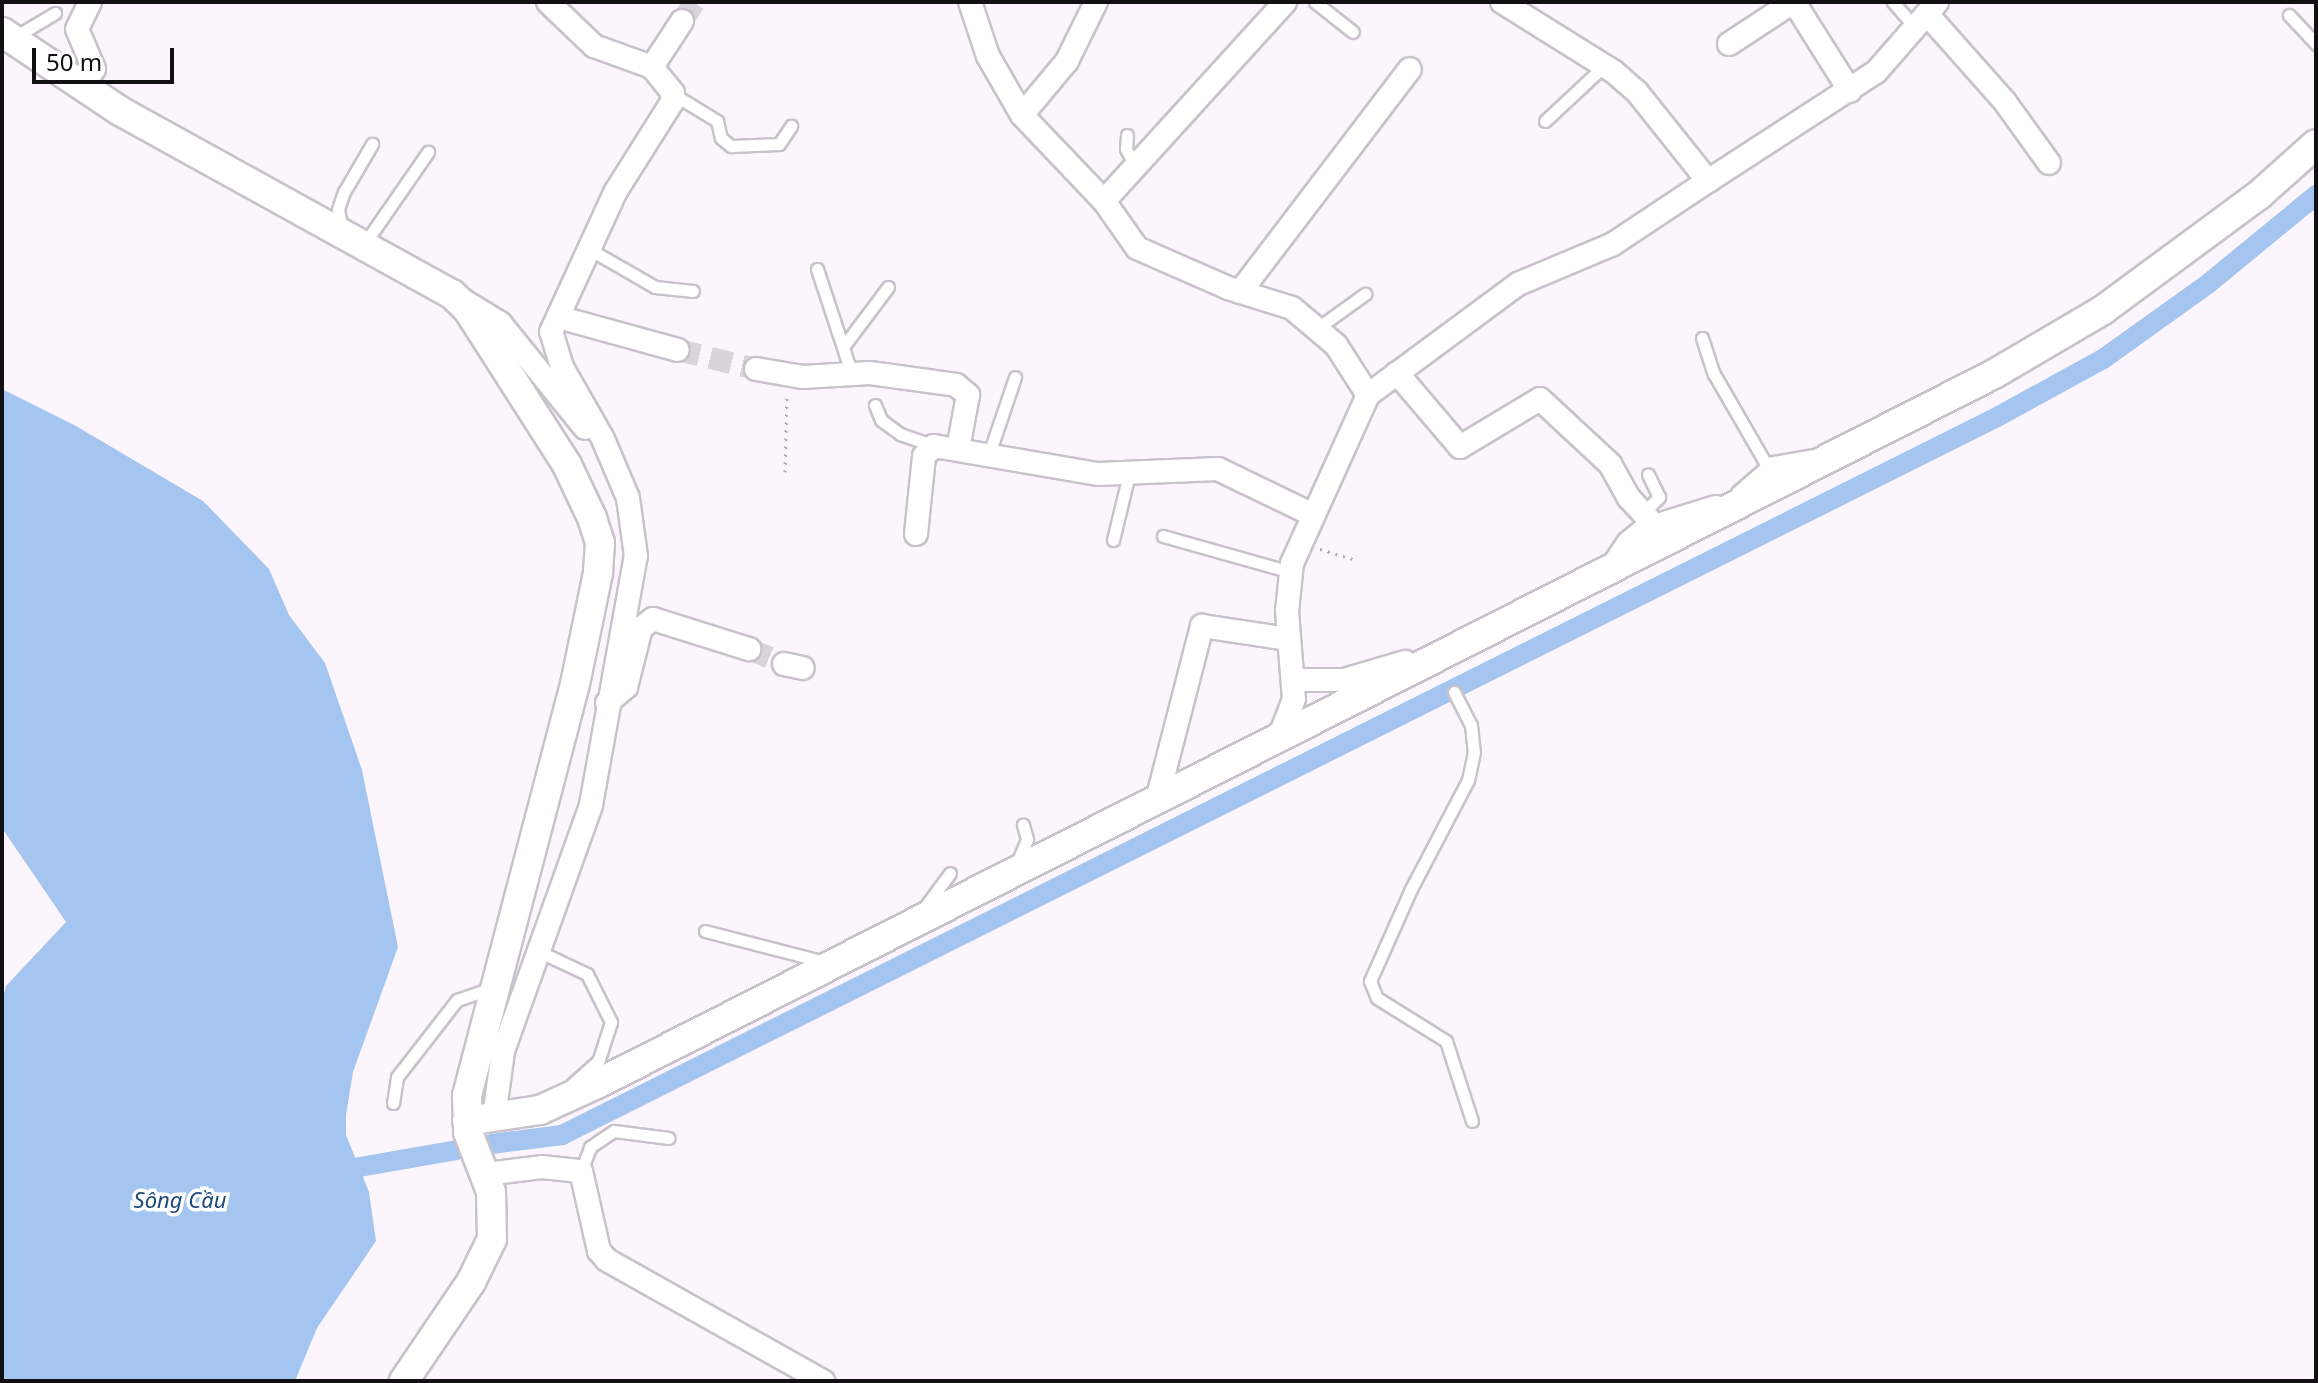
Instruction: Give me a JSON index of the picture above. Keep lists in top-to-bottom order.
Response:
{
  "water": ["Sông Cầu"],
  "scale_bar": "50 m"
}
